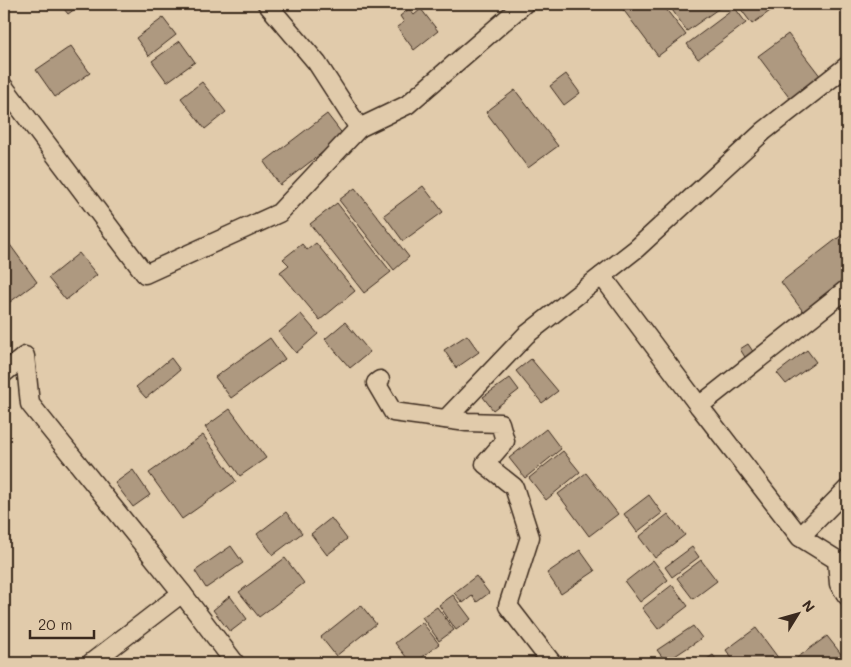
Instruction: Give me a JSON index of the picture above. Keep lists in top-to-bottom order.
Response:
{
  "scale_bar": "20 m",
  "north": "top right"
}
